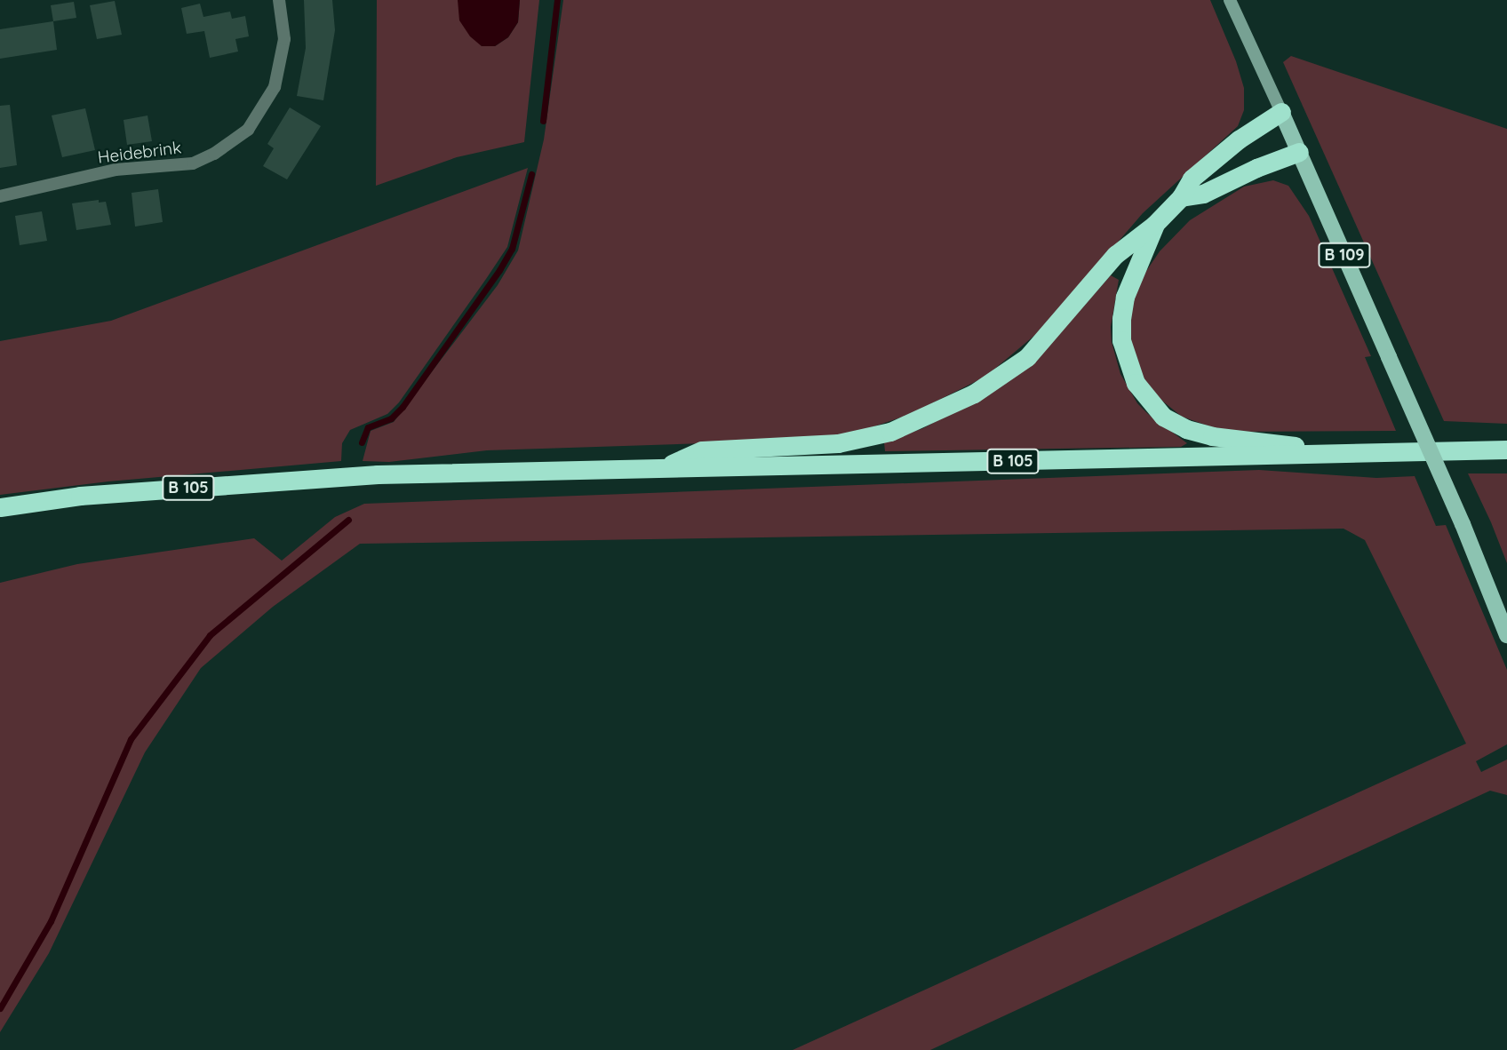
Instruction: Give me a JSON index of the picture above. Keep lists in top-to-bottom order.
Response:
{
  "streets": {
    "highway": ["B 105"],
    "main road": ["B 109"],
    "street": ["Heidebrink"]
  }
}
